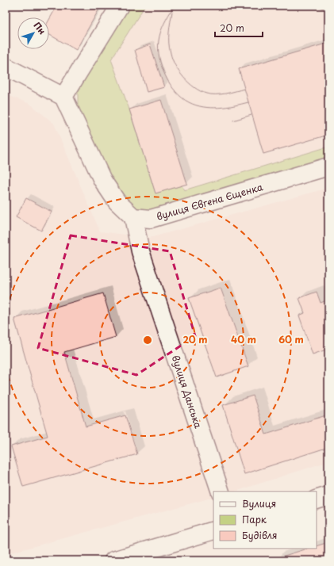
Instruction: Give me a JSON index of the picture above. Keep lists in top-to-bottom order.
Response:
{
  "streets": {
    "street": ["вулиця Євгена Єщенка", "вулиця Данська"]
  },
  "crossings": [
    ["вулиця Євгена Єщенка", "вулиця Данська"]
  ],
  "legend": ["Вулиця", "Парк", "Будівля"],
  "scale_bar": "20 m",
  "north": "top right",
  "rings": ["20 m", "40 m", "60 m"]
}
